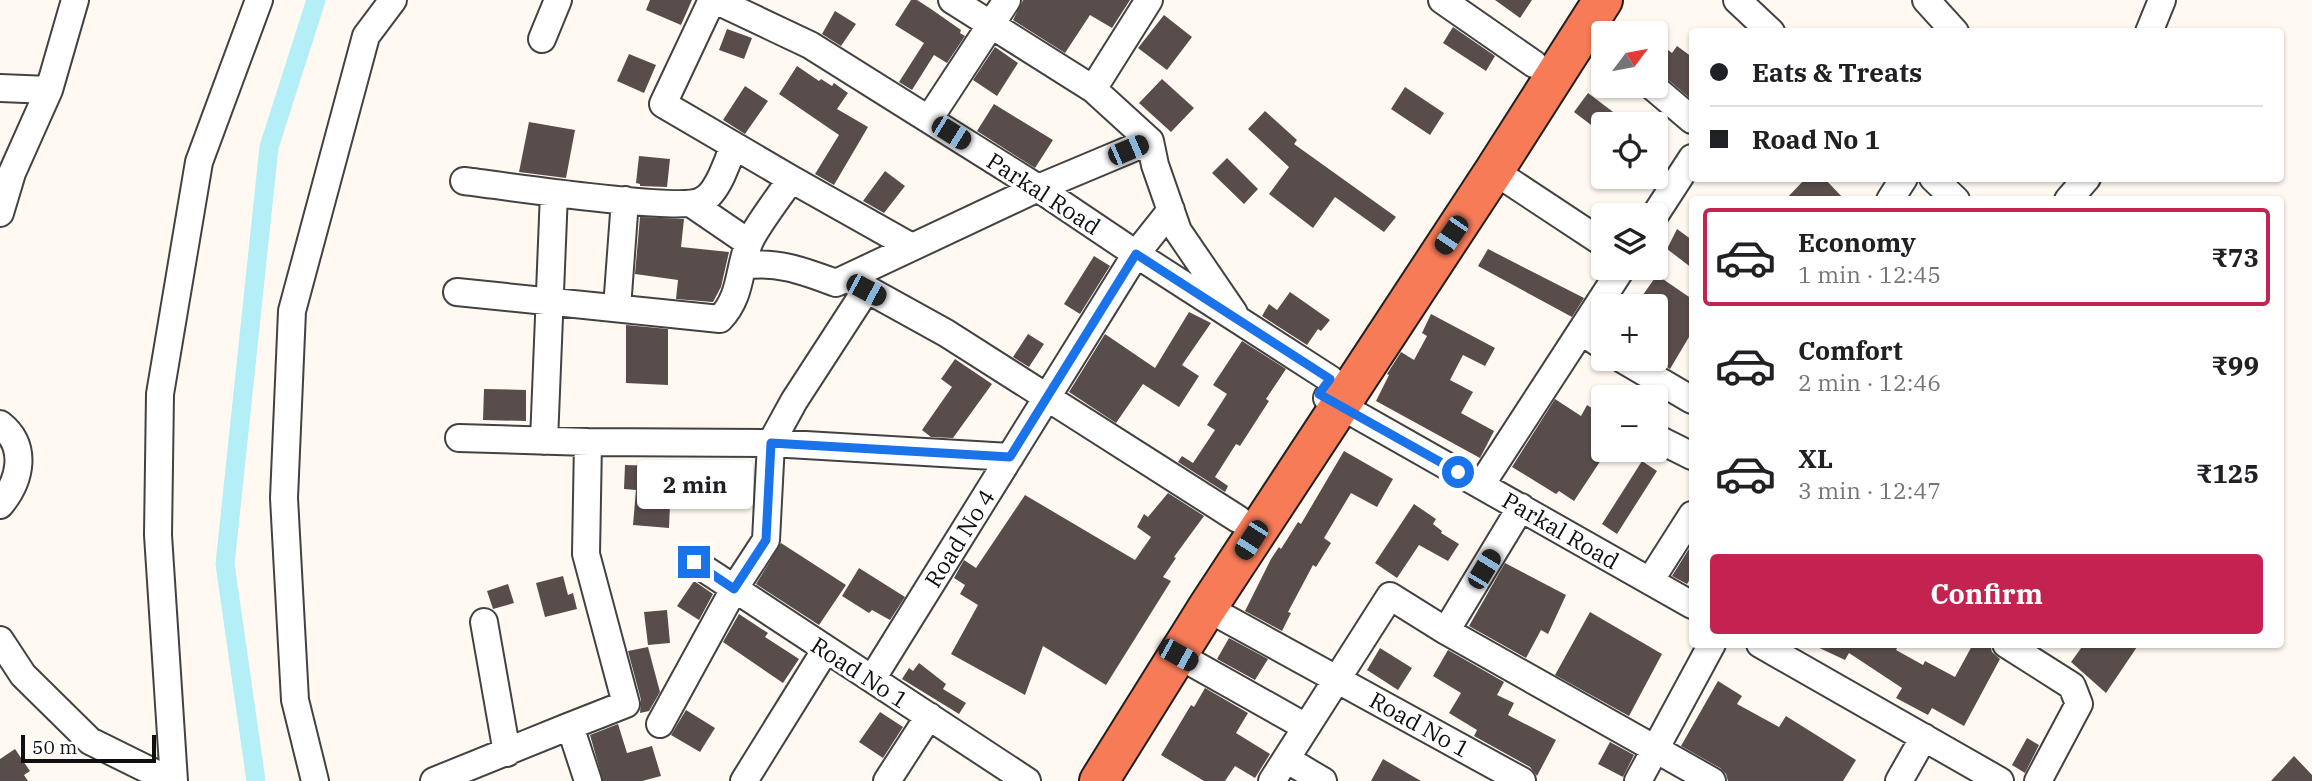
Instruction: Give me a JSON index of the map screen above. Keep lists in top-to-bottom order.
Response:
{
  "streets": {
    "street": ["Parkal Road", "Road No 4", "Road No 1"]
  },
  "crossings": [
    ["Parkal Road", "Road No 4"],
    ["Road No 4", "Road No 1"]
  ],
  "scale_bar": "50 m",
  "north": "top right",
  "page": {
    "map_buttons": ["+", "−"],
    "banner": ["Eats & Treats", "Road No 1"],
    "list": [
      {
        "name": "Economy",
        "note": "1 min · 12:45",
        "value": "₹73"
      },
      {
        "name": "Comfort",
        "note": "2 min · 12:46",
        "value": "₹99"
      },
      {
        "name": "XL",
        "note": "3 min · 12:47",
        "value": "₹125"
      }
    ],
    "bubble": "2 min",
    "buttons": "Confirm",
    "scale": "50 m"
  }
}
